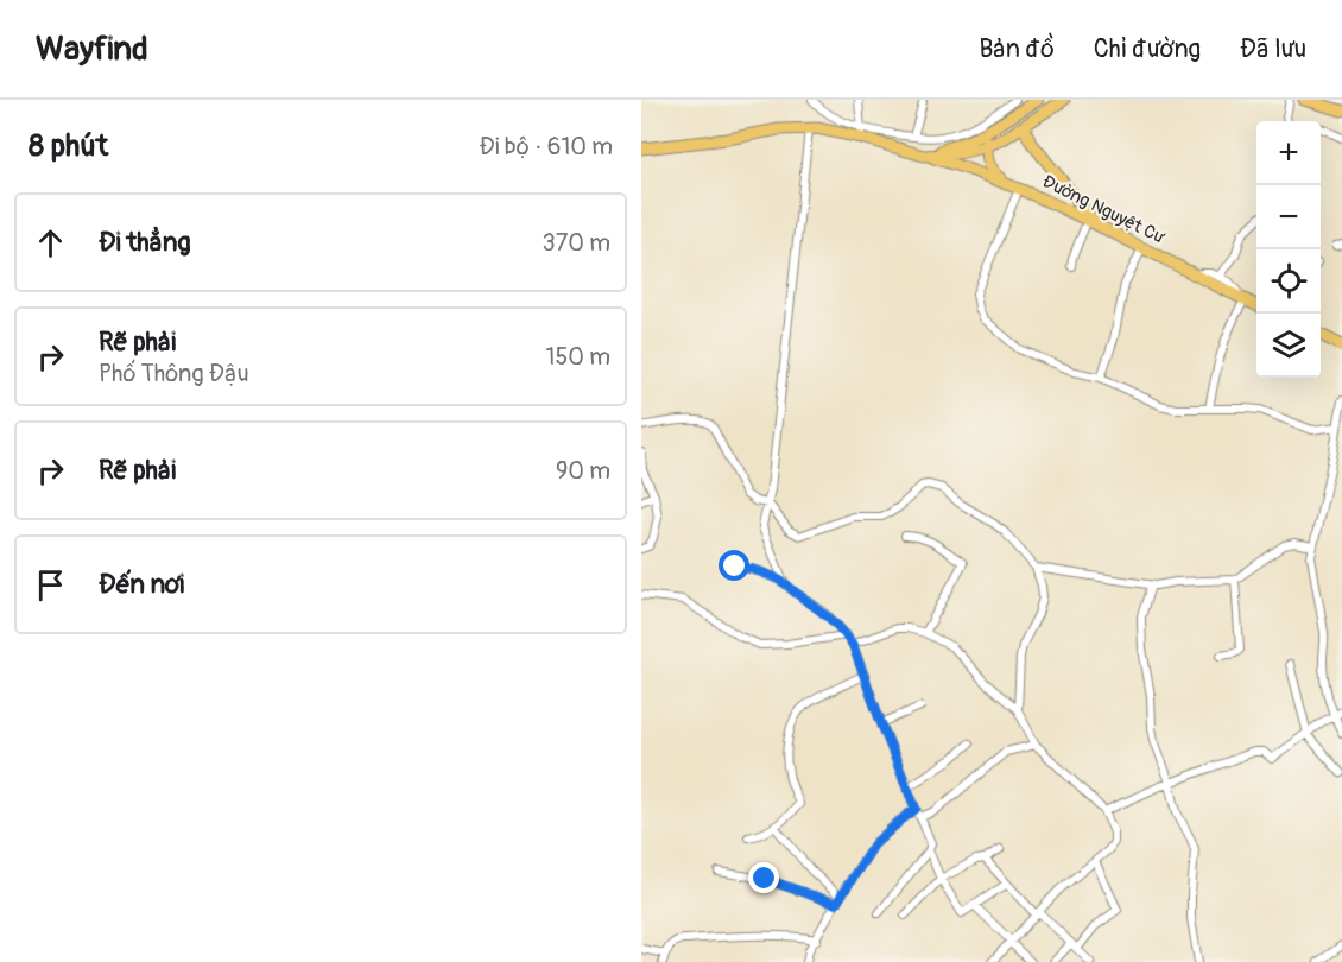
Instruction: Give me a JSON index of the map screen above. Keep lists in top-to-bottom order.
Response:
{
  "streets": {
    "highway": ["Đường Nguyệt Cư"]
  },
  "page": {
    "header": "Wayfind",
    "nav": ["Bản đồ", "Chỉ đường", "Đã lưu"],
    "heading": ["8 phút", "Đi bộ · 610 m"],
    "map_buttons": ["+", "−"],
    "list": [
      ["Đi thẳng", "370 m"],
      ["Rẽ phải", "Phố Thông Đậu", "150 m"],
      ["Rẽ phải", "90 m"],
      "Đến nơi"
    ]
  }
}
